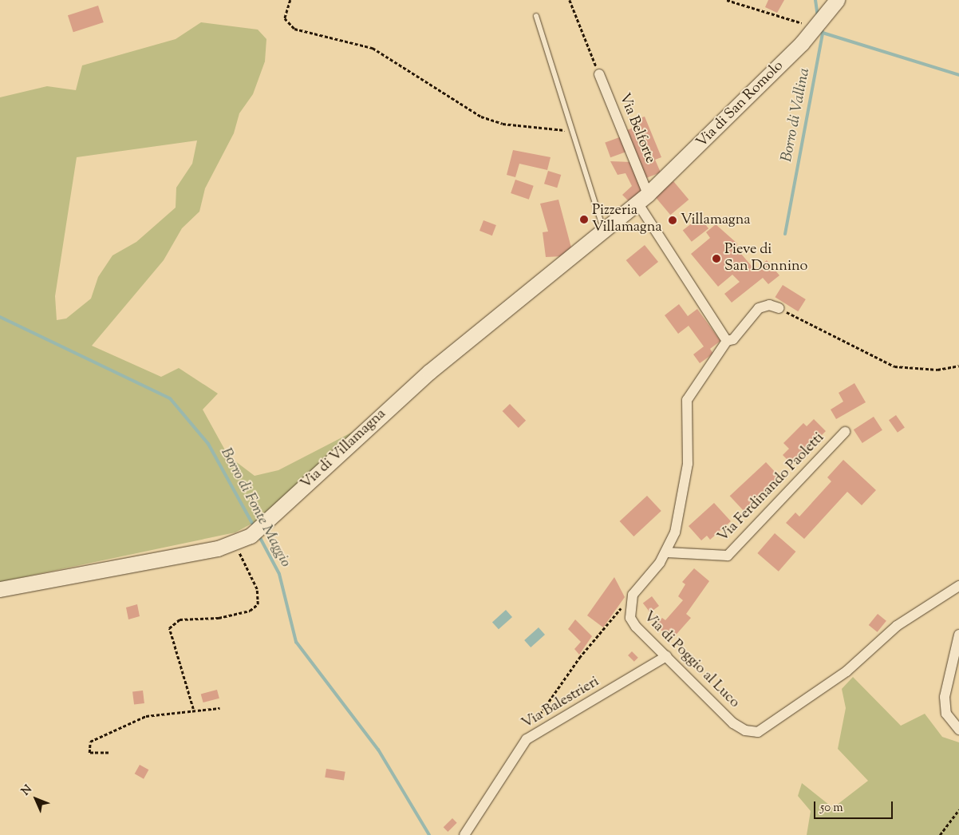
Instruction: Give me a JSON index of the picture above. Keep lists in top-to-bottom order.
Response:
{
  "streets": {
    "street": [
      "Via di San Romolo",
      "Via Belforte",
      "Via di Villamagna",
      "Via Ferdinando Paoletti",
      "Via di Poggio al Luco",
      "Via Balestrieri"
    ]
  },
  "crossings": [
    ["Via di San Romolo", "Via Belforte"],
    ["Via di San Romolo", "Via di Villamagna"],
    ["Via Belforte", "Via di Villamagna"],
    ["Via Belforte", "Via di Poggio al Luco"],
    ["Via Ferdinando Paoletti", "Via di Poggio al Luco"],
    ["Via di Poggio al Luco", "Via Balestrieri"]
  ],
  "water": ["Borro di Vallina", "Borro di Fonte Maggio"],
  "places": ["Pizzeria Villamagna", "Villamagna", "Pieve di San Donnino"],
  "scale_bar": "50 m",
  "north": "top left"
}
